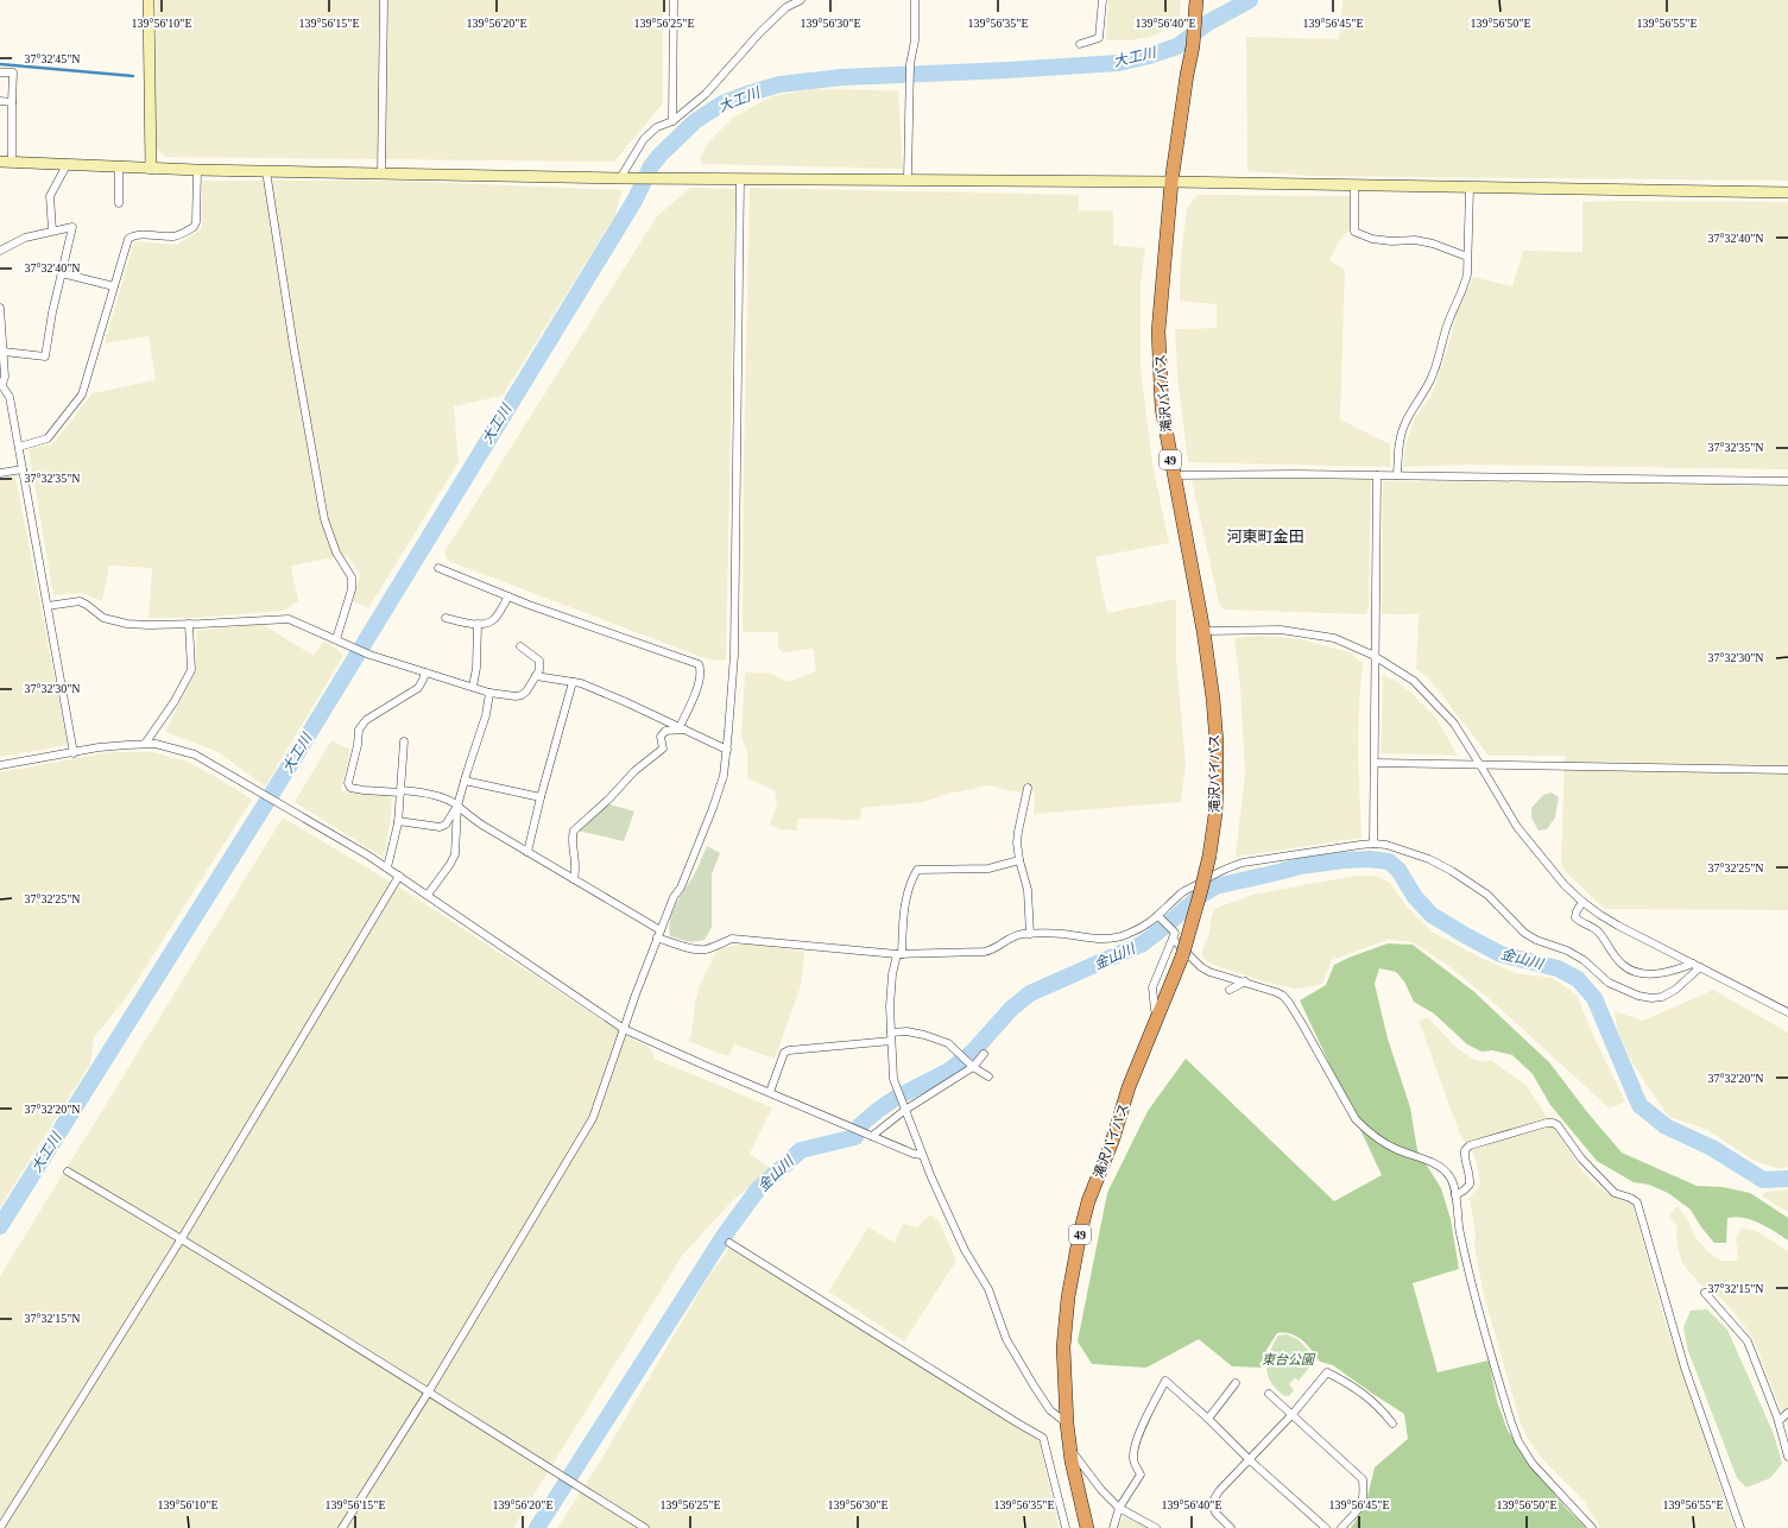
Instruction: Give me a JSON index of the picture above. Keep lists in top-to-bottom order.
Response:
{
  "streets": {
    "highway": ["滝沢バイパス", "49"]
  },
  "districts": ["河東町金田"],
  "water": ["大工川", "金山川"],
  "parks": ["東台公園"],
  "coordinates": [
    "139°56'10\"E",
    "139°56'15\"E",
    "139°56'20\"E",
    "139°56'25\"E",
    "139°56'30\"E",
    "139°56'35\"E",
    "139°56'40\"E",
    "139°56'45\"E",
    "139°56'50\"E",
    "139°56'55\"E",
    "37°32'45\"N",
    "37°32'40\"N",
    "37°32'35\"N",
    "37°32'30\"N",
    "37°32'25\"N",
    "37°32'20\"N",
    "37°32'15\"N"
  ]
}
